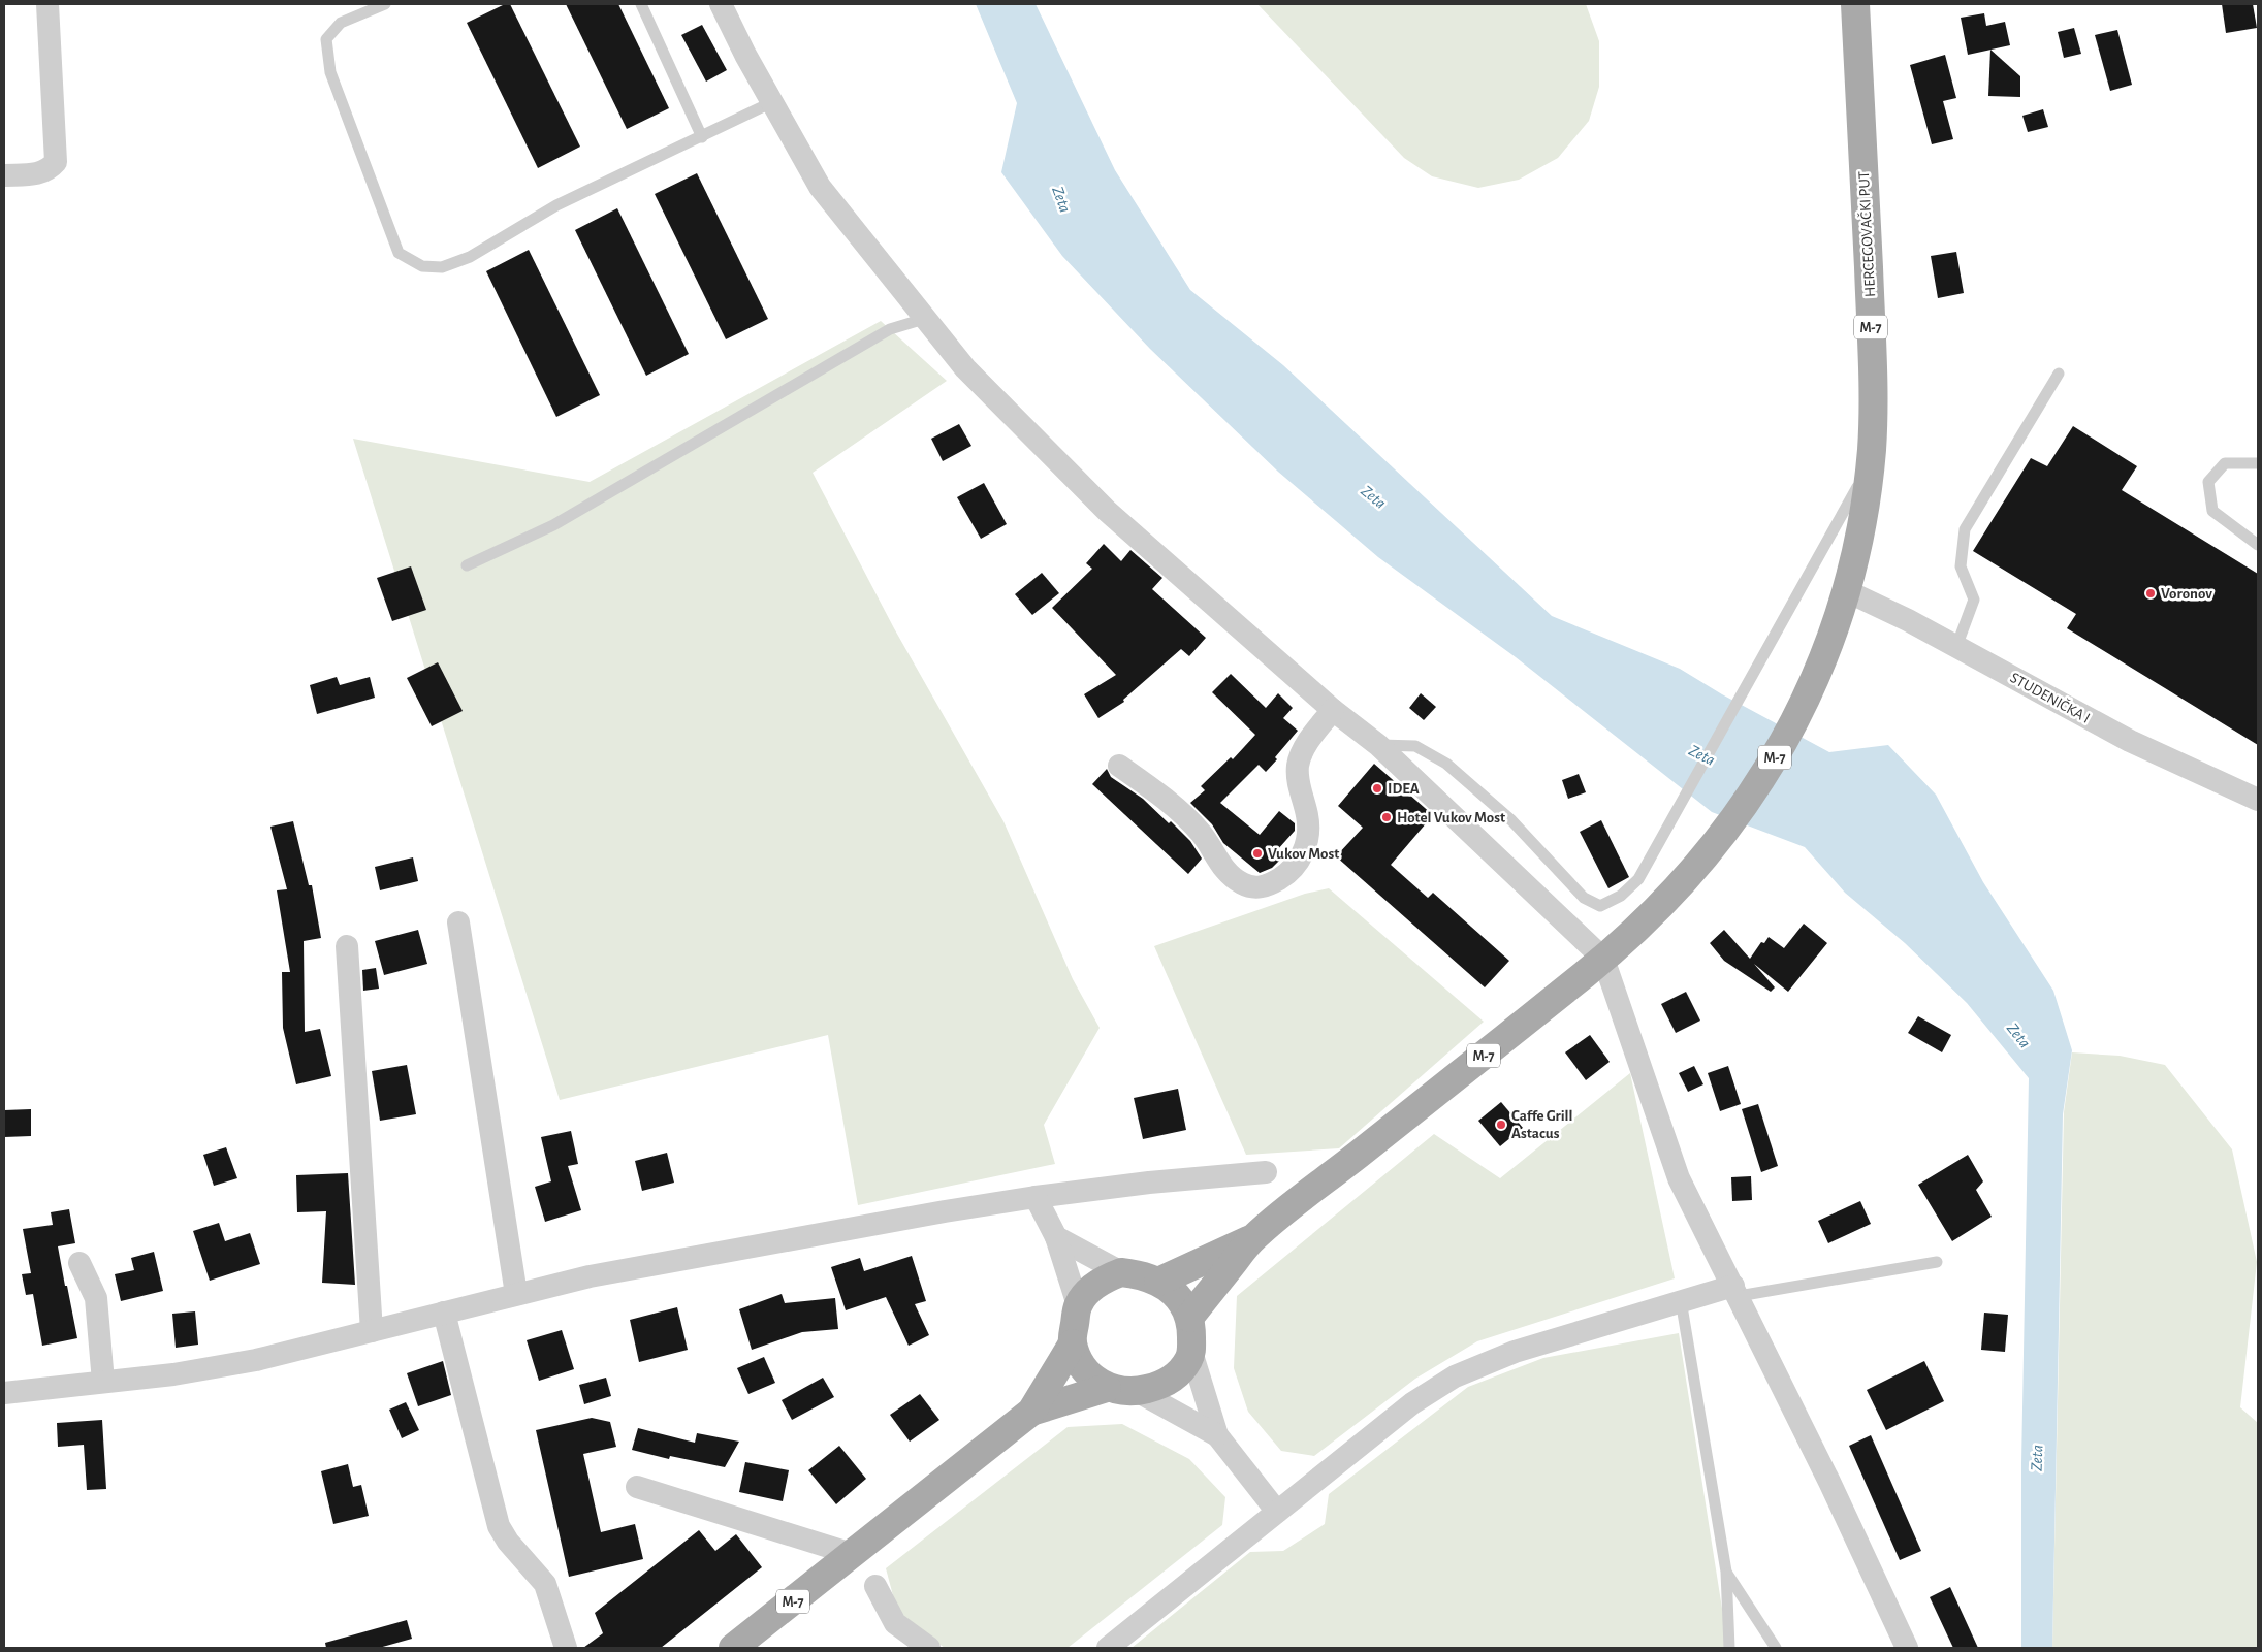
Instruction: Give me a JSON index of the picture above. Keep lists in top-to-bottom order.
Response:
{
  "streets": {
    "main road": ["HERCEGOVAČKI PUT", "M-7"],
    "street": ["STUDENIČKA I"]
  },
  "crossings": [
    ["HERCEGOVAČKI PUT", "M-7"],
    ["HERCEGOVAČKI PUT", "STUDENIČKA I"]
  ],
  "water": ["Zeta"],
  "places": [
    "Voronov",
    "IDEA",
    "Hotel Vukov Most",
    "Vukov Most",
    "Caffe Grill Astacus"
  ]
}
